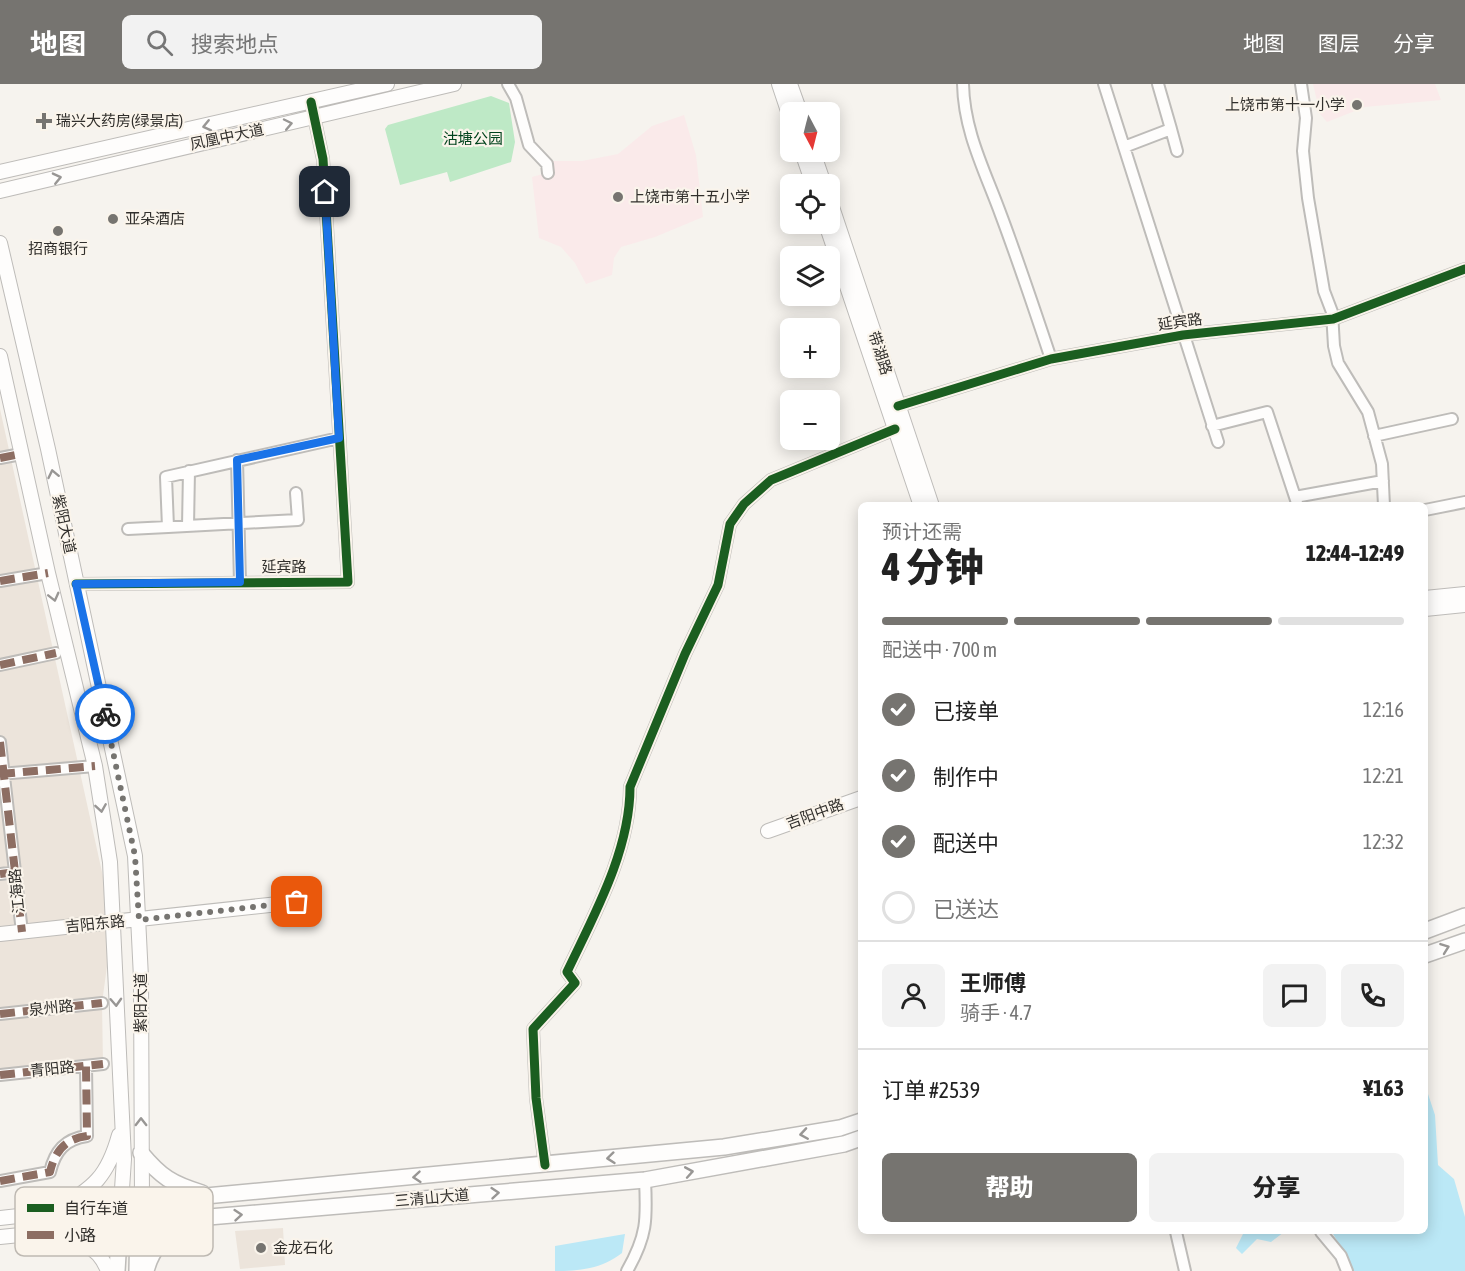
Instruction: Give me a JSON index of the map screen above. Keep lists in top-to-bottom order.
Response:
{
  "streets": {
    "highway": ["三清山大道"],
    "main road": [
      "凤凰中大道",
      "带湖路",
      "紫阳大道",
      "吉阳中路",
      "吉阳东路"
    ],
    "street": [
      "延宾路",
      "江海路",
      "泉州路",
      "青阳路"
    ]
  },
  "crossings": [
    ["延宾路", "带湖路"],
    ["延宾路", "紫阳大道"],
    ["紫阳大道", "吉阳东路"],
    ["江海路", "吉阳东路"]
  ],
  "parks": ["沽塘公园"],
  "places": {
    "other": [
      "上饶市第十一小学",
      "上饶市第十五小学",
      "亚朵酒店",
      "招商银行",
      "金龙石化"
    ],
    "health": ["瑞兴大药房(绿景店)"]
  },
  "legend": ["自行车道", "小路"],
  "north": "bottom",
  "page": {
    "header": "地图",
    "search": "搜索地点",
    "nav": ["地图", "图层", "分享"],
    "map_buttons": ["+", "−"],
    "heading": ["4 分钟", "预计还需", "12:44–12:49"],
    "panel": [
      "王师傅",
      "骑手 · 4.7",
      "订单 #2539",
      "¥163"
    ],
    "bar": "配送中 · 700 m",
    "list": [
      ["已接单", "12:16"],
      ["制作中", "12:21"],
      ["配送中", "12:32"],
      "已送达"
    ],
    "buttons": ["帮助", "分享"]
  }
}
